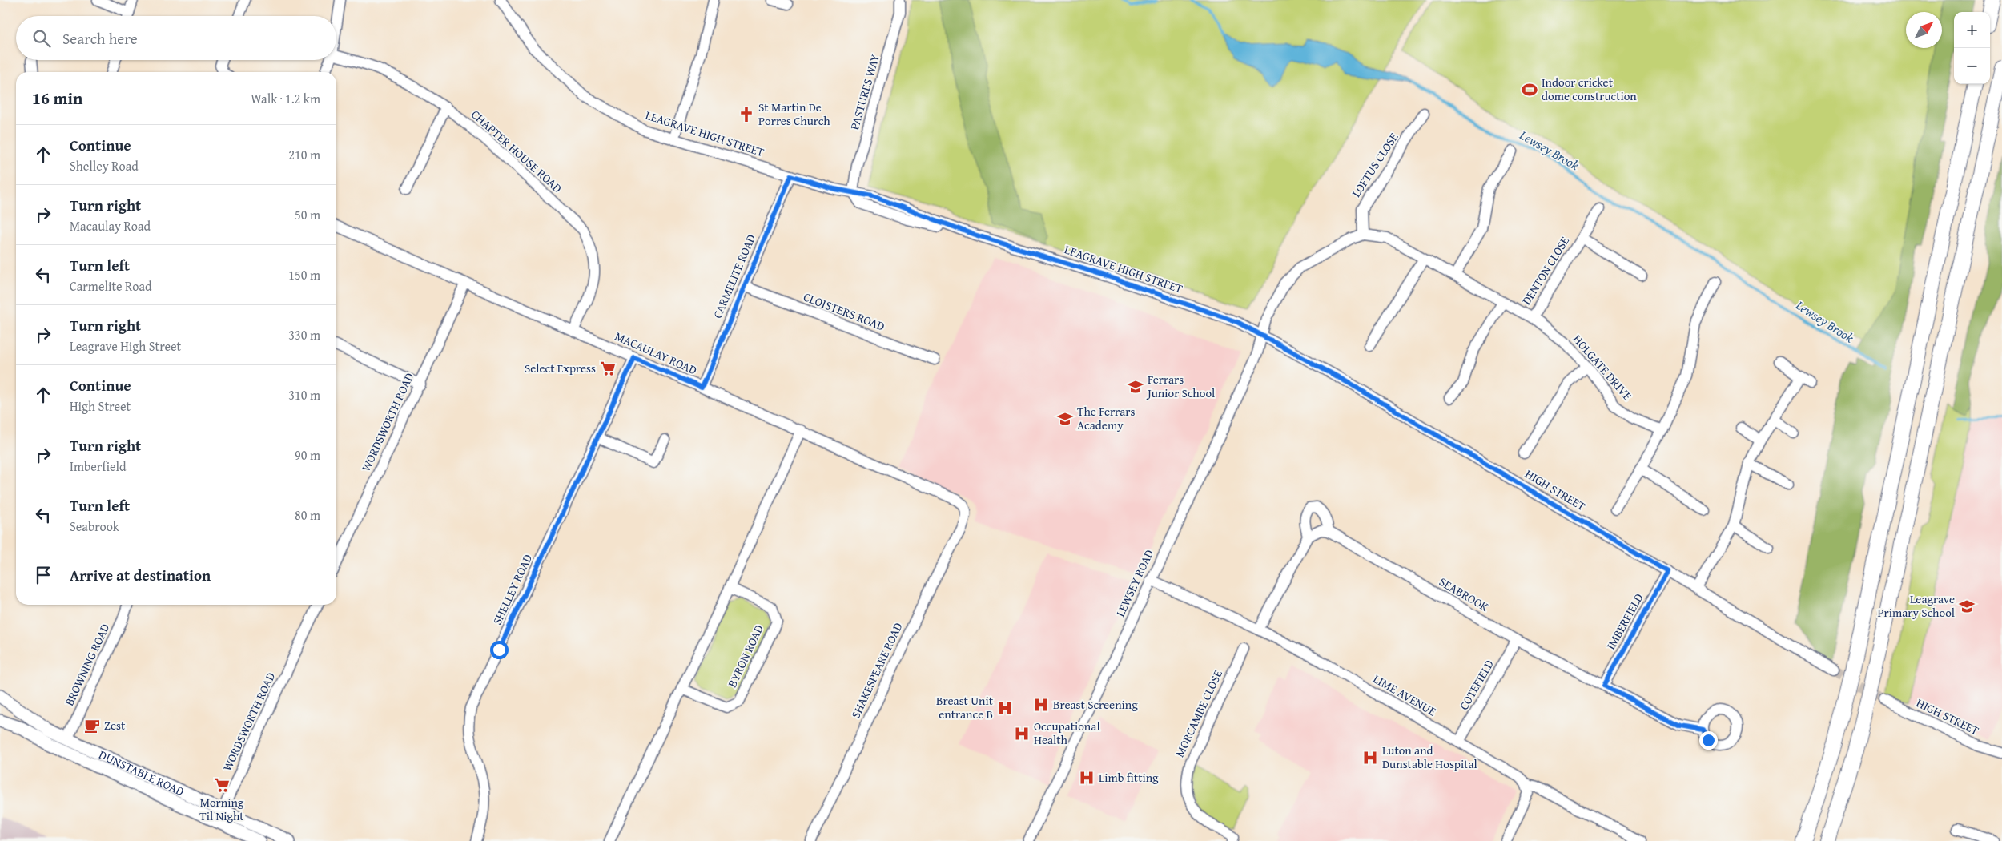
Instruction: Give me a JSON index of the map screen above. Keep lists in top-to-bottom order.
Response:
{
  "streets": {
    "main road": ["DUNSTABLE ROAD"],
    "street": [
      "PASTURES WAY",
      "LEAGRAVE HIGH STREET",
      "CHAPTER HOUSE ROAD",
      "LOFTUS CLOSE",
      "DENTON CLOSE",
      "CARMELITE ROAD",
      "CLOISTERS ROAD",
      "MACAULAY ROAD",
      "HOLGATE DRIVE",
      "WORDSWORTH ROAD",
      "HIGH STREET",
      "LEWSEY ROAD",
      "SHELLEY ROAD",
      "SEABROOK",
      "IMBERFIELD",
      "BYRON ROAD",
      "BROWNING ROAD",
      "SHAKESPEARE ROAD",
      "COTEFIELD",
      "LIME AVENUE",
      "MORCAMBE CLOSE"
    ]
  },
  "crossings": [
    ["PASTURES WAY", "LEAGRAVE HIGH STREET"],
    ["LEAGRAVE HIGH STREET", "CARMELITE ROAD"],
    ["LEAGRAVE HIGH STREET", "HIGH STREET"],
    ["LEAGRAVE HIGH STREET", "LEWSEY ROAD"],
    ["CHAPTER HOUSE ROAD", "MACAULAY ROAD"],
    ["LOFTUS CLOSE", "HOLGATE DRIVE"],
    ["DENTON CLOSE", "HOLGATE DRIVE"],
    ["CARMELITE ROAD", "CLOISTERS ROAD"],
    ["CARMELITE ROAD", "MACAULAY ROAD"],
    ["MACAULAY ROAD", "WORDSWORTH ROAD"],
    ["MACAULAY ROAD", "SHELLEY ROAD"],
    ["MACAULAY ROAD", "SHAKESPEARE ROAD"],
    ["WORDSWORTH ROAD", "DUNSTABLE ROAD"],
    ["HIGH STREET", "LEWSEY ROAD"],
    ["HIGH STREET", "IMBERFIELD"],
    ["LEWSEY ROAD", "LIME AVENUE"],
    ["SEABROOK", "IMBERFIELD"],
    ["SEABROOK", "COTEFIELD"],
    ["BROWNING ROAD", "DUNSTABLE ROAD"],
    ["COTEFIELD", "LIME AVENUE"]
  ],
  "water": ["Lewsey Brook"],
  "places": {
    "sports": ["Indoor cricket dome construction"],
    "church": ["St Martin De Porres Church"],
    "supermarket": ["Select Express", "Morning Til Night"],
    "school or university": ["Ferrars Junior School", "The Ferrars Academy", "Leagrave Primary School"],
    "hospital": [
      "Breast Screening",
      "Breast Unit entrance B",
      "Occupational Health",
      "Luton and Dunstable Hospital",
      "Limb fitting"
    ],
    "cafe": ["Zest"]
  },
  "north": "top right",
  "page": {
    "map_buttons": ["+", "−"],
    "search": "Search here",
    "heading": ["16 min", "Walk · 1.2 km"],
    "list": [
      ["Continue", "Shelley Road", "210 m"],
      ["Turn right", "Macaulay Road", "50 m"],
      ["Turn left", "Carmelite Road", "150 m"],
      ["Turn right", "Leagrave High Street", "330 m"],
      ["Continue", "High Street", "310 m"],
      ["Turn right", "Imberfield", "90 m"],
      ["Turn left", "Seabrook", "80 m"],
      "Arrive at destination"
    ]
  }
}
